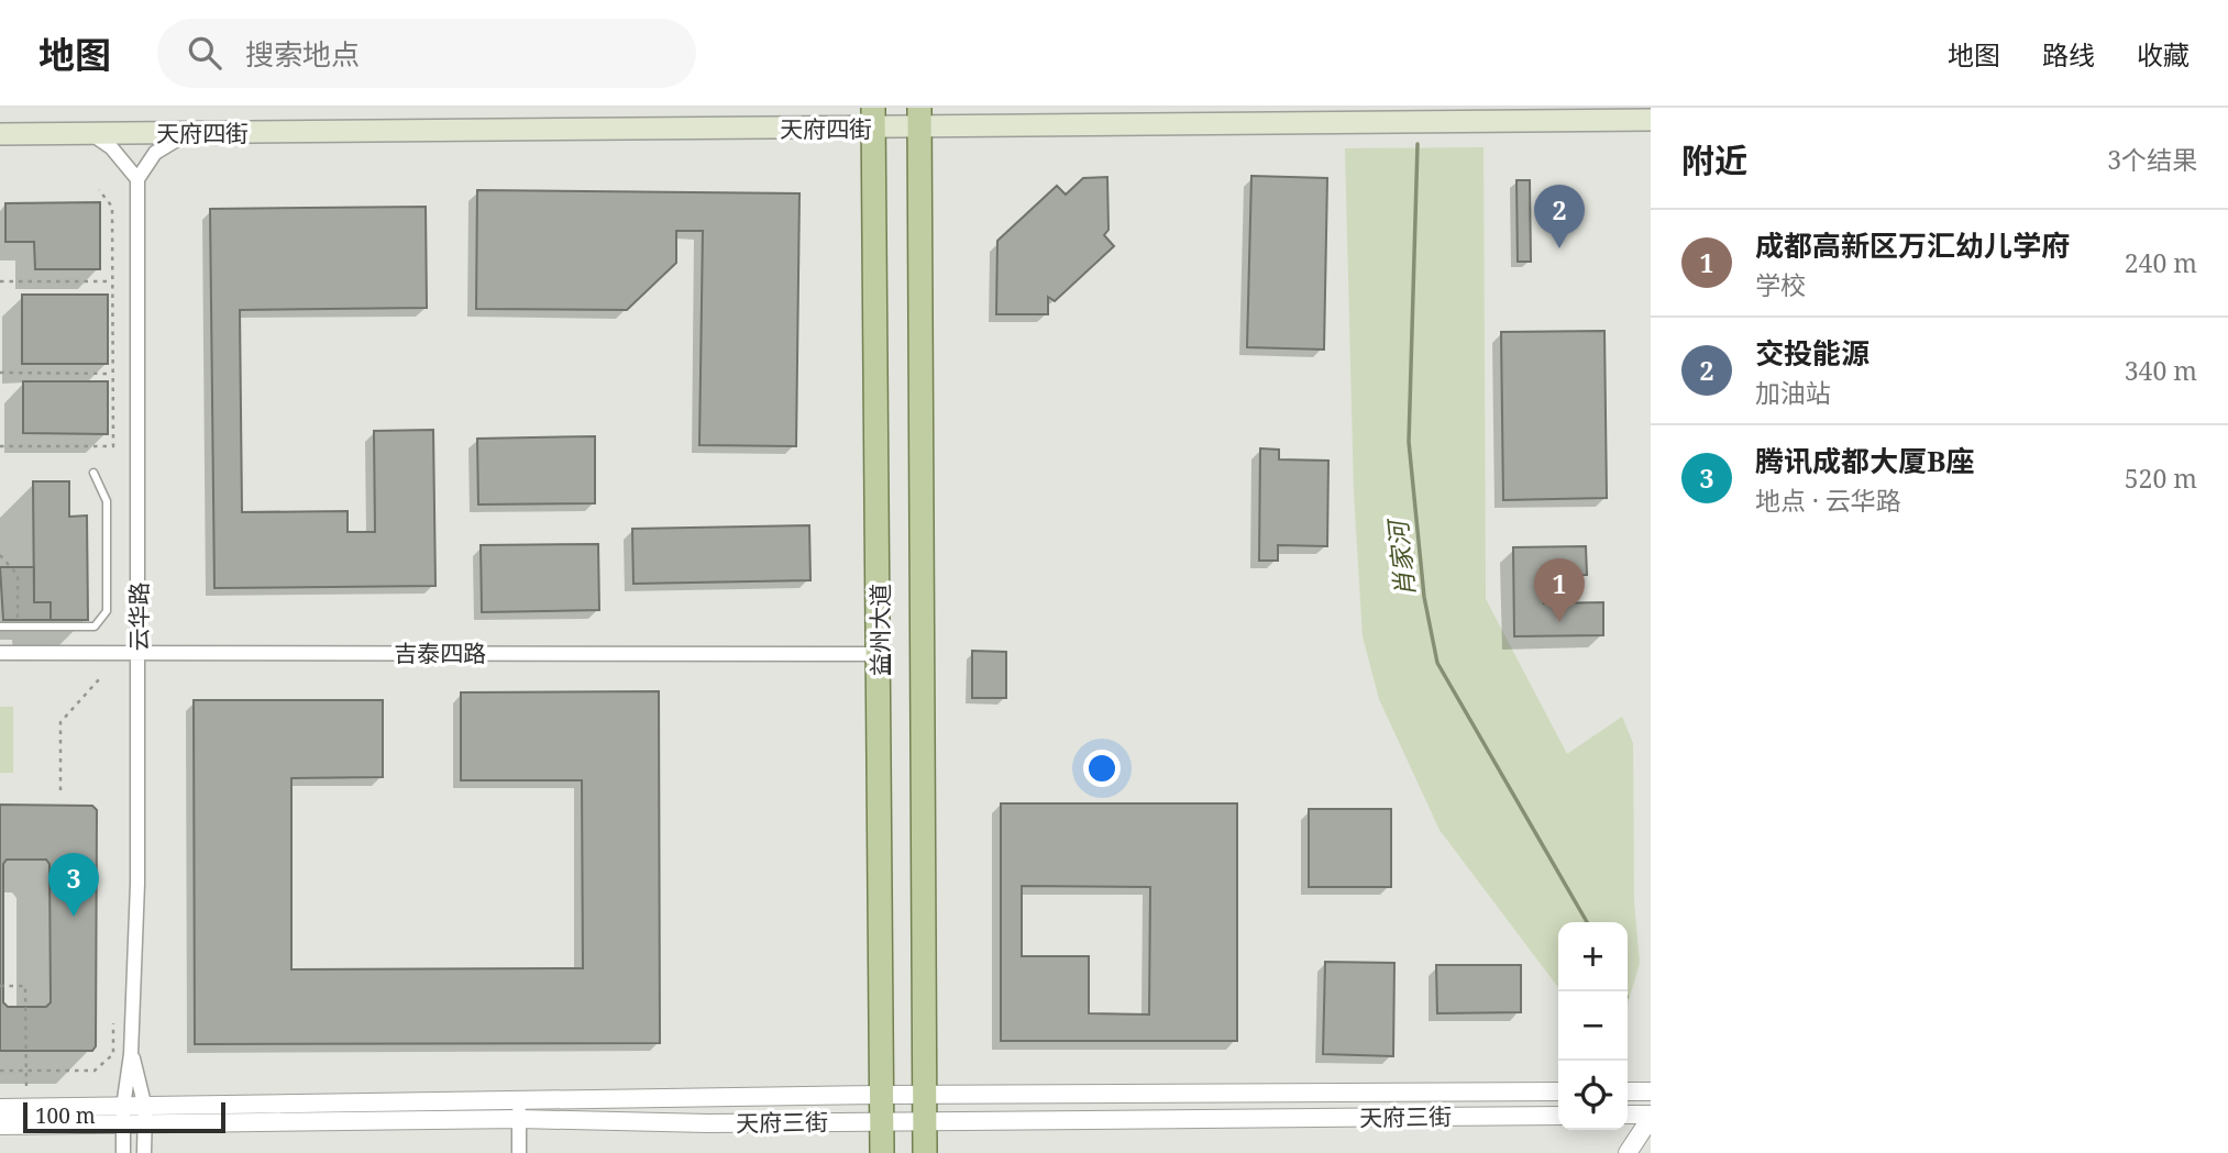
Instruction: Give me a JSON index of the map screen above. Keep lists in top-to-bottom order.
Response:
{
  "streets": {
    "main road": ["天府四街", "益州大道"],
    "street": ["云华路", "吉泰四路", "天府三街"]
  },
  "crossings": [
    ["天府四街", "益州大道"],
    ["云华路", "吉泰四路"],
    ["云华路", "天府三街"],
    ["益州大道", "吉泰四路"],
    ["益州大道", "天府三街"]
  ],
  "water": ["肖家河"],
  "scale_bar": "100 m",
  "page": {
    "header": "地图",
    "search": "搜索地点",
    "nav": ["地图", "路线", "收藏"],
    "heading": ["附近", "3个结果"],
    "pins": ["2", "1", "3"],
    "list": [
      {
        "mark": "1",
        "name": "成都高新区万汇幼儿学府",
        "note": "学校",
        "value": "240 m"
      },
      {
        "mark": "2",
        "name": "交投能源",
        "note": "加油站",
        "value": "340 m"
      },
      {
        "mark": "3",
        "name": "腾讯成都大厦B座",
        "note": "地点 · 云华路",
        "value": "520 m"
      }
    ],
    "map_buttons": ["+", "−"],
    "scale": "100 m"
  }
}
